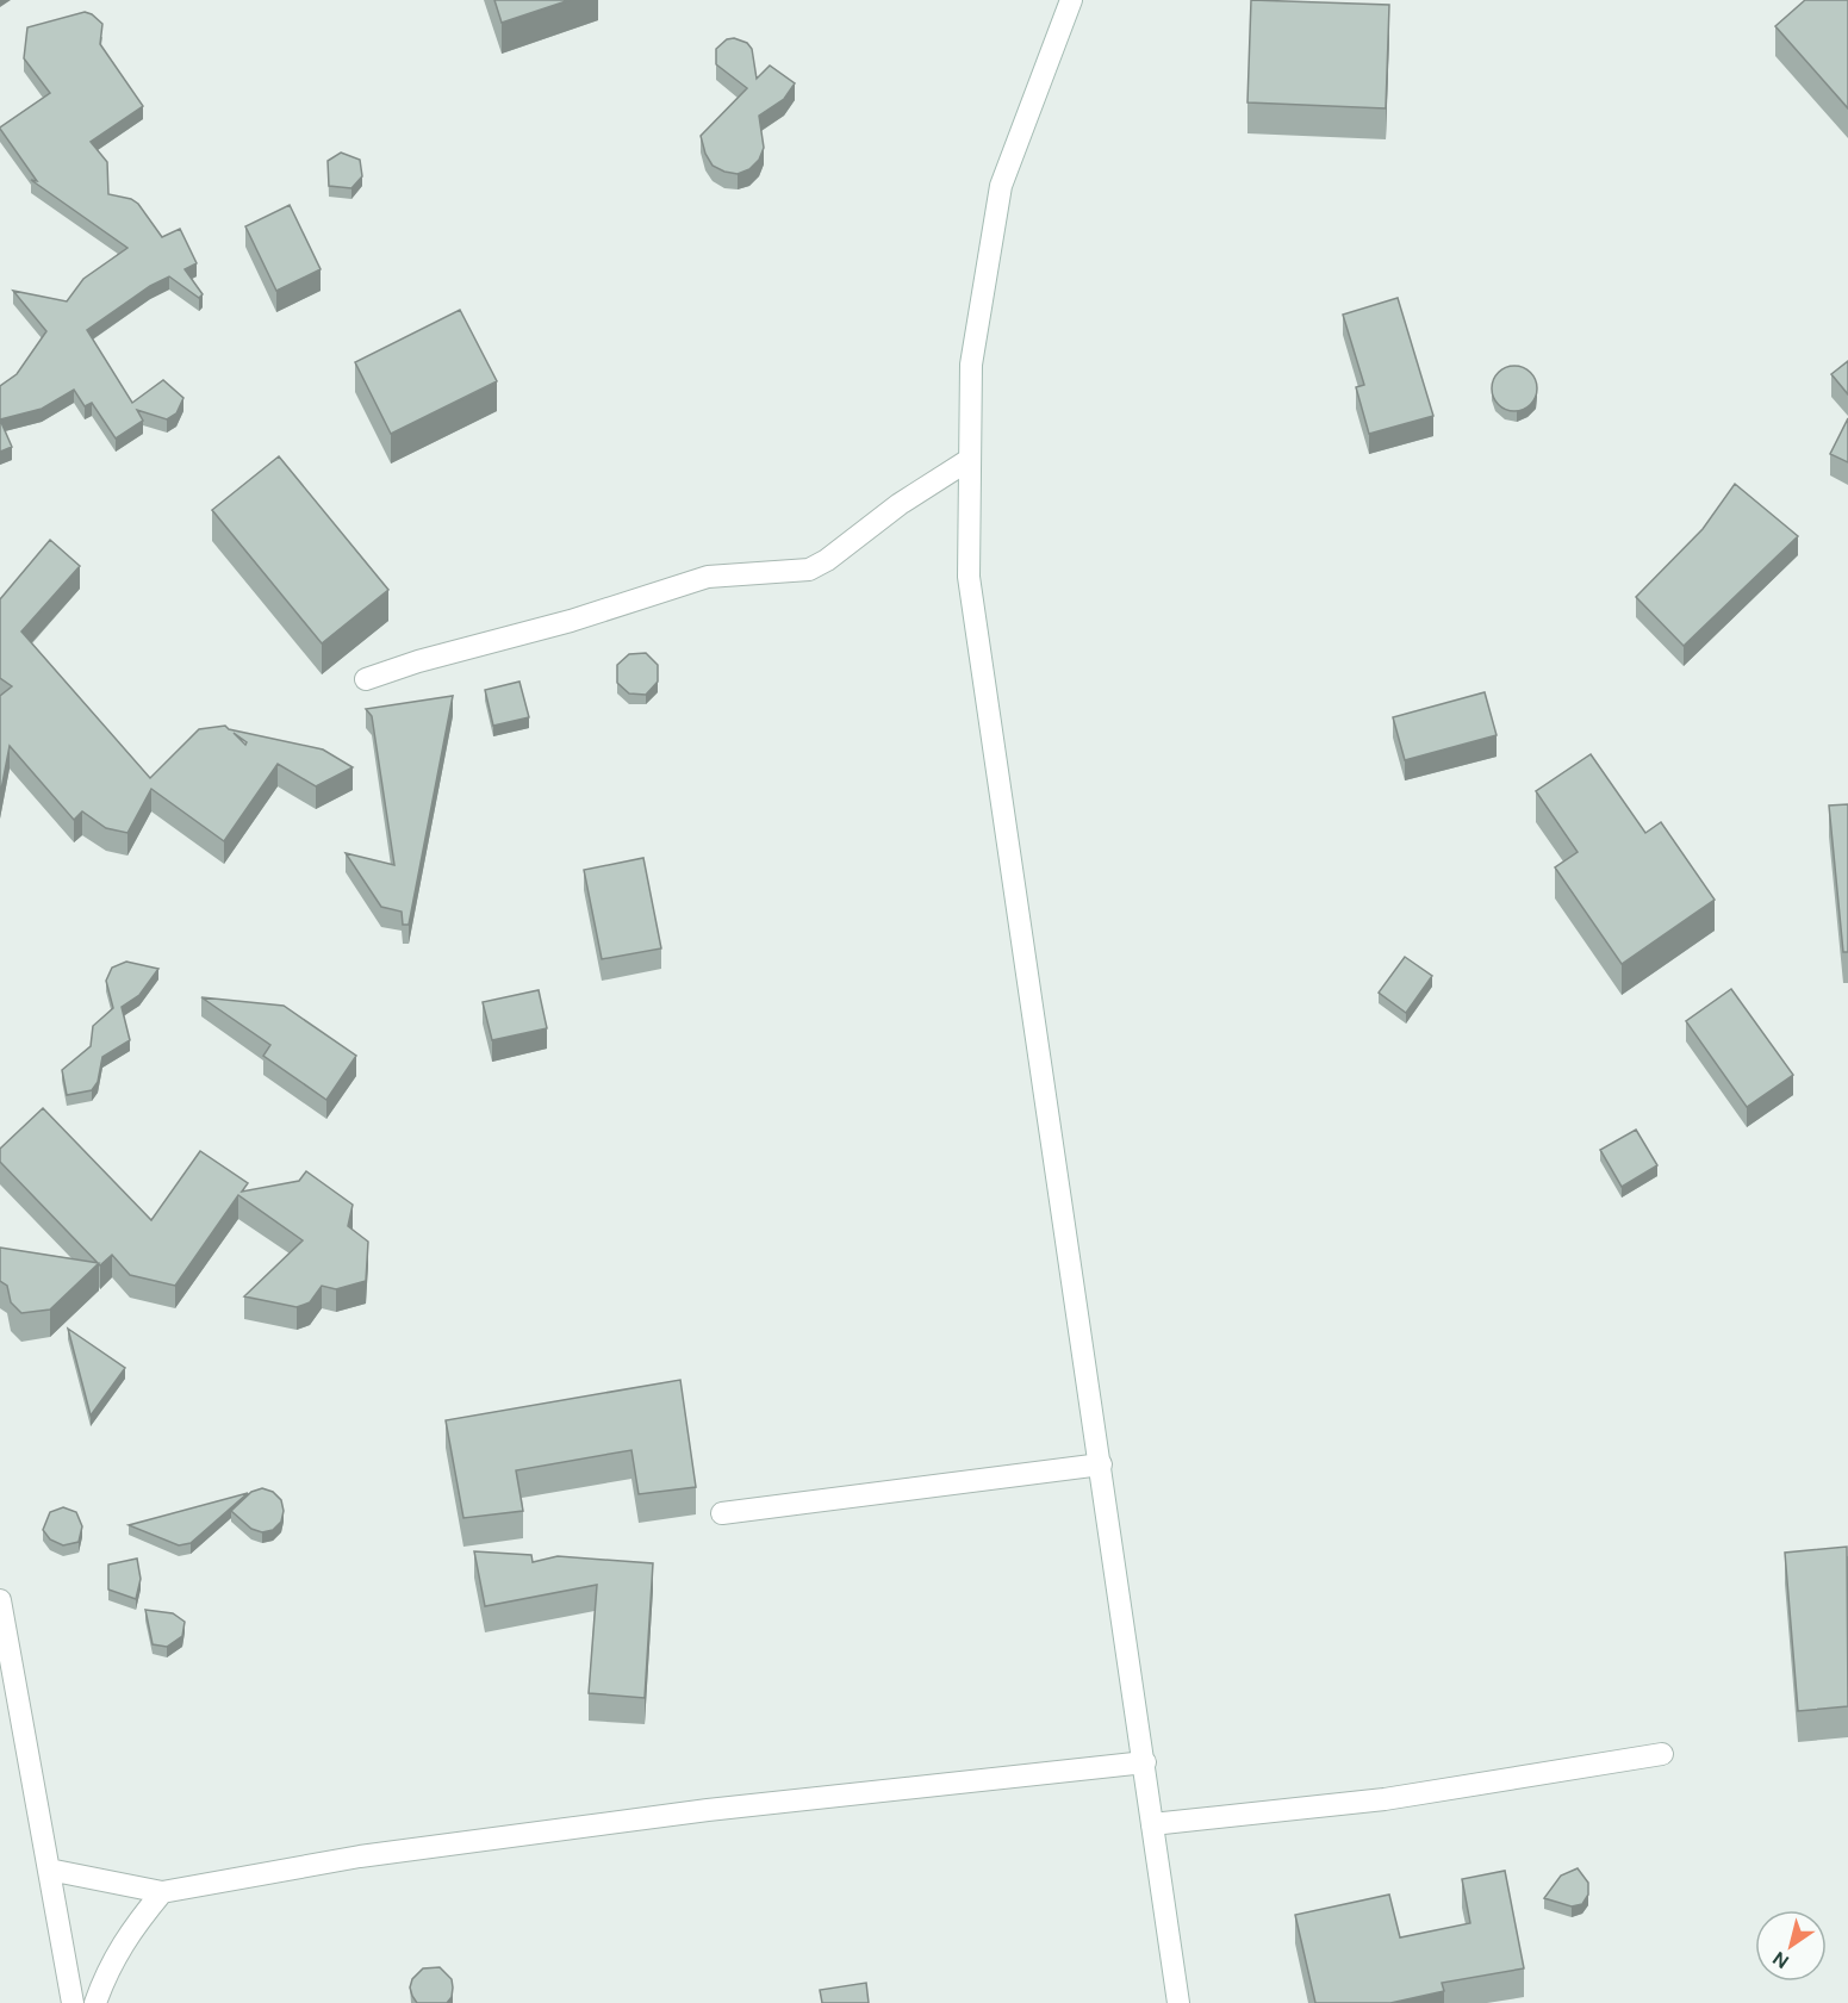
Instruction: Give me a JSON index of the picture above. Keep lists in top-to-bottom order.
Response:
{
  "north": "bottom left"
}
